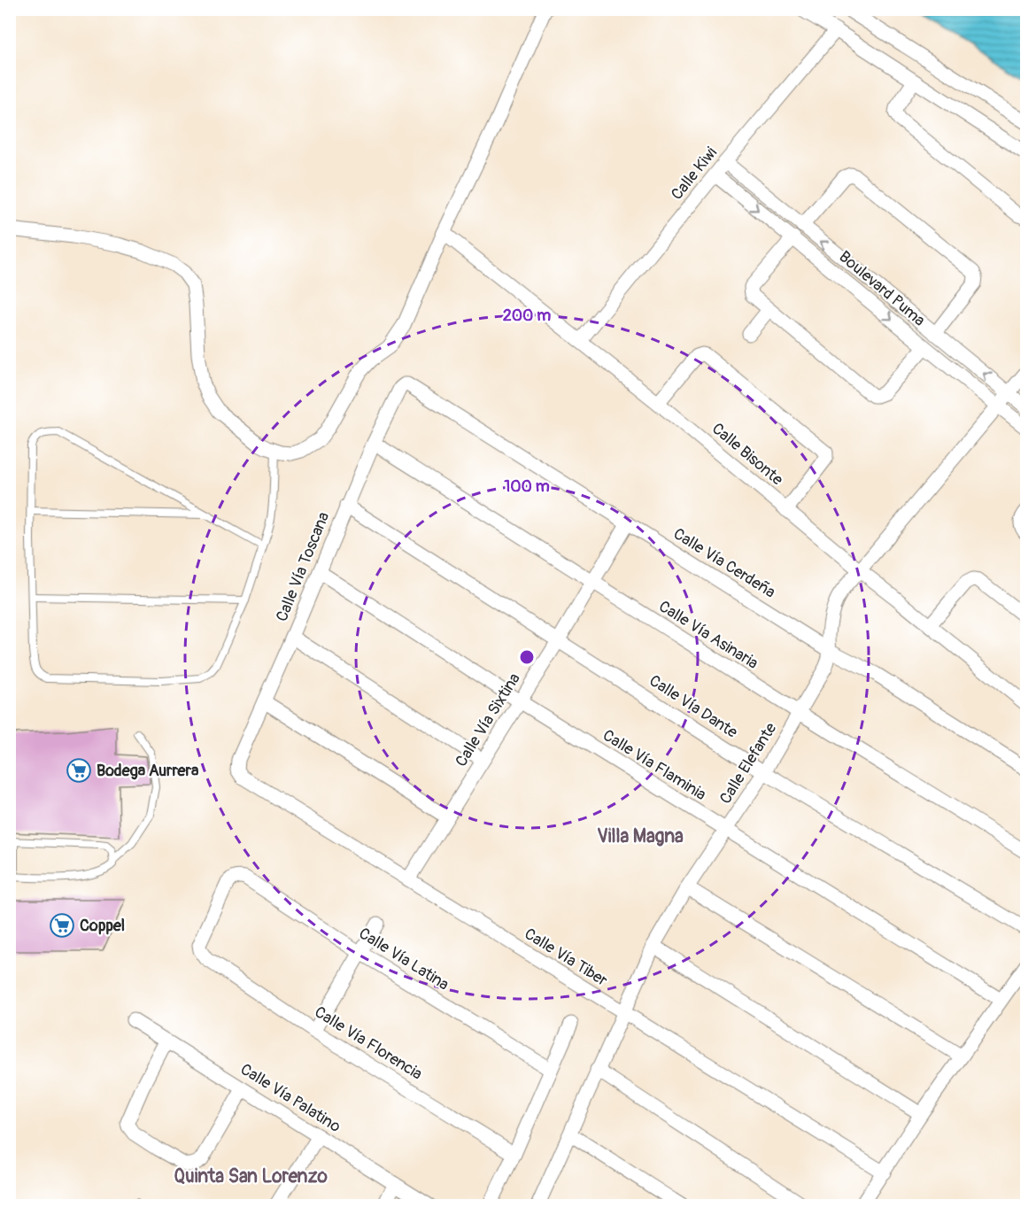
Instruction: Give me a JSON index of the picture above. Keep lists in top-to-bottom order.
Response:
{
  "streets": {
    "street": [
      "Calle Kiwi",
      "Boulevard Puma",
      "Calle Bisonte",
      "Calle Vía Cerdeña",
      "Calle Vía Toscana",
      "Calle Vía Asinaria",
      "Calle Vía Dante",
      "Calle Vía Sixtina",
      "Calle Elefante",
      "Calle Vía Flaminia",
      "Calle Vía Tiber",
      "Calle Vía Latina",
      "Calle Vía Florencia",
      "Calle Vía Palatino"
    ]
  },
  "crossings": [
    ["Calle Kiwi", "Boulevard Puma"],
    ["Calle Kiwi", "Calle Bisonte"],
    ["Boulevard Puma", "Calle Elefante"],
    ["Calle Bisonte", "Calle Elefante"],
    ["Calle Vía Cerdeña", "Calle Vía Toscana"],
    ["Calle Vía Cerdeña", "Calle Vía Sixtina"],
    ["Calle Vía Cerdeña", "Calle Elefante"],
    ["Calle Vía Toscana", "Calle Vía Asinaria"],
    ["Calle Vía Toscana", "Calle Vía Dante"],
    ["Calle Vía Toscana", "Calle Vía Flaminia"],
    ["Calle Vía Toscana", "Calle Vía Tiber"],
    ["Calle Vía Asinaria", "Calle Vía Sixtina"],
    ["Calle Vía Asinaria", "Calle Elefante"],
    ["Calle Vía Dante", "Calle Vía Sixtina"],
    ["Calle Vía Dante", "Calle Elefante"],
    ["Calle Vía Sixtina", "Calle Vía Flaminia"],
    ["Calle Vía Sixtina", "Calle Vía Tiber"],
    ["Calle Elefante", "Calle Vía Flaminia"],
    ["Calle Elefante", "Calle Vía Tiber"],
    ["Calle Vía Latina", "Calle Vía Florencia"]
  ],
  "districts": ["Villa Magna", "Quinta San Lorenzo"],
  "places": {
    "supermarket": ["Bodega Aurrera", "Coppel"]
  },
  "rings": ["200 m", "100 m"]
}
